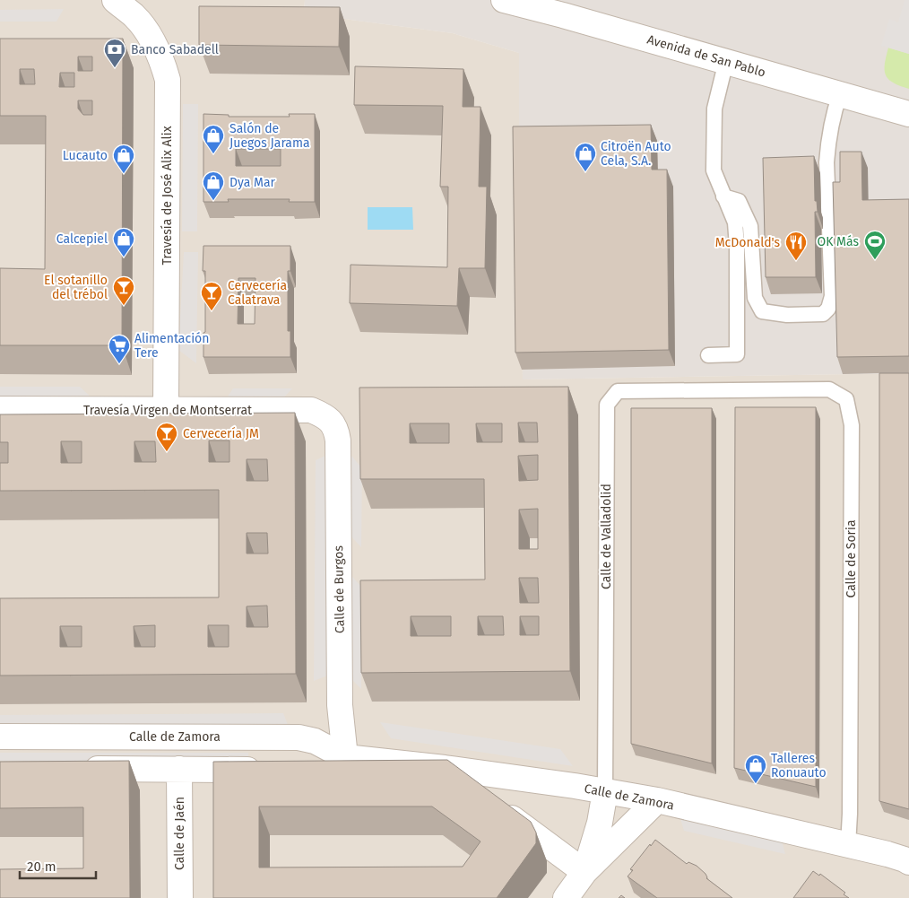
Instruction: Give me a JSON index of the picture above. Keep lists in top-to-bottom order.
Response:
{
  "streets": {
    "street": [
      "Avenida de San Pablo",
      "Travesía de José Alix Alix",
      "Travesía Virgen de Montserrat",
      "Calle de Burgos",
      "Calle de Zamora",
      "Calle de Jaén"
    ],
    "lane": ["Calle de Valladolid", "Calle de Soria"]
  },
  "crossings": [
    ["Travesía de José Alix Alix", "Travesía Virgen de Montserrat"],
    ["Travesía Virgen de Montserrat", "Calle de Burgos"],
    ["Calle de Valladolid", "Calle de Soria"],
    ["Calle de Valladolid", "Calle de Zamora"],
    ["Calle de Soria", "Calle de Zamora"],
    ["Calle de Burgos", "Calle de Zamora"]
  ],
  "places": {
    "bank": ["Banco Sabadell"],
    "shop": [
      "Salón de Juegos Jarama",
      "Citroën Auto Cela, S.A.",
      "Lucauto",
      "Dya Mar",
      "Calcepiel",
      "Talleres Ronuauto"
    ],
    "sports": ["OK Más"],
    "restaurant": ["McDonald's"],
    "bar": ["El sotanillo del trébol", "Cervecería Calatrava", "Cervecería JM"],
    "supermarket": ["Alimentación Tere"]
  },
  "scale_bar": "20 m"
}
